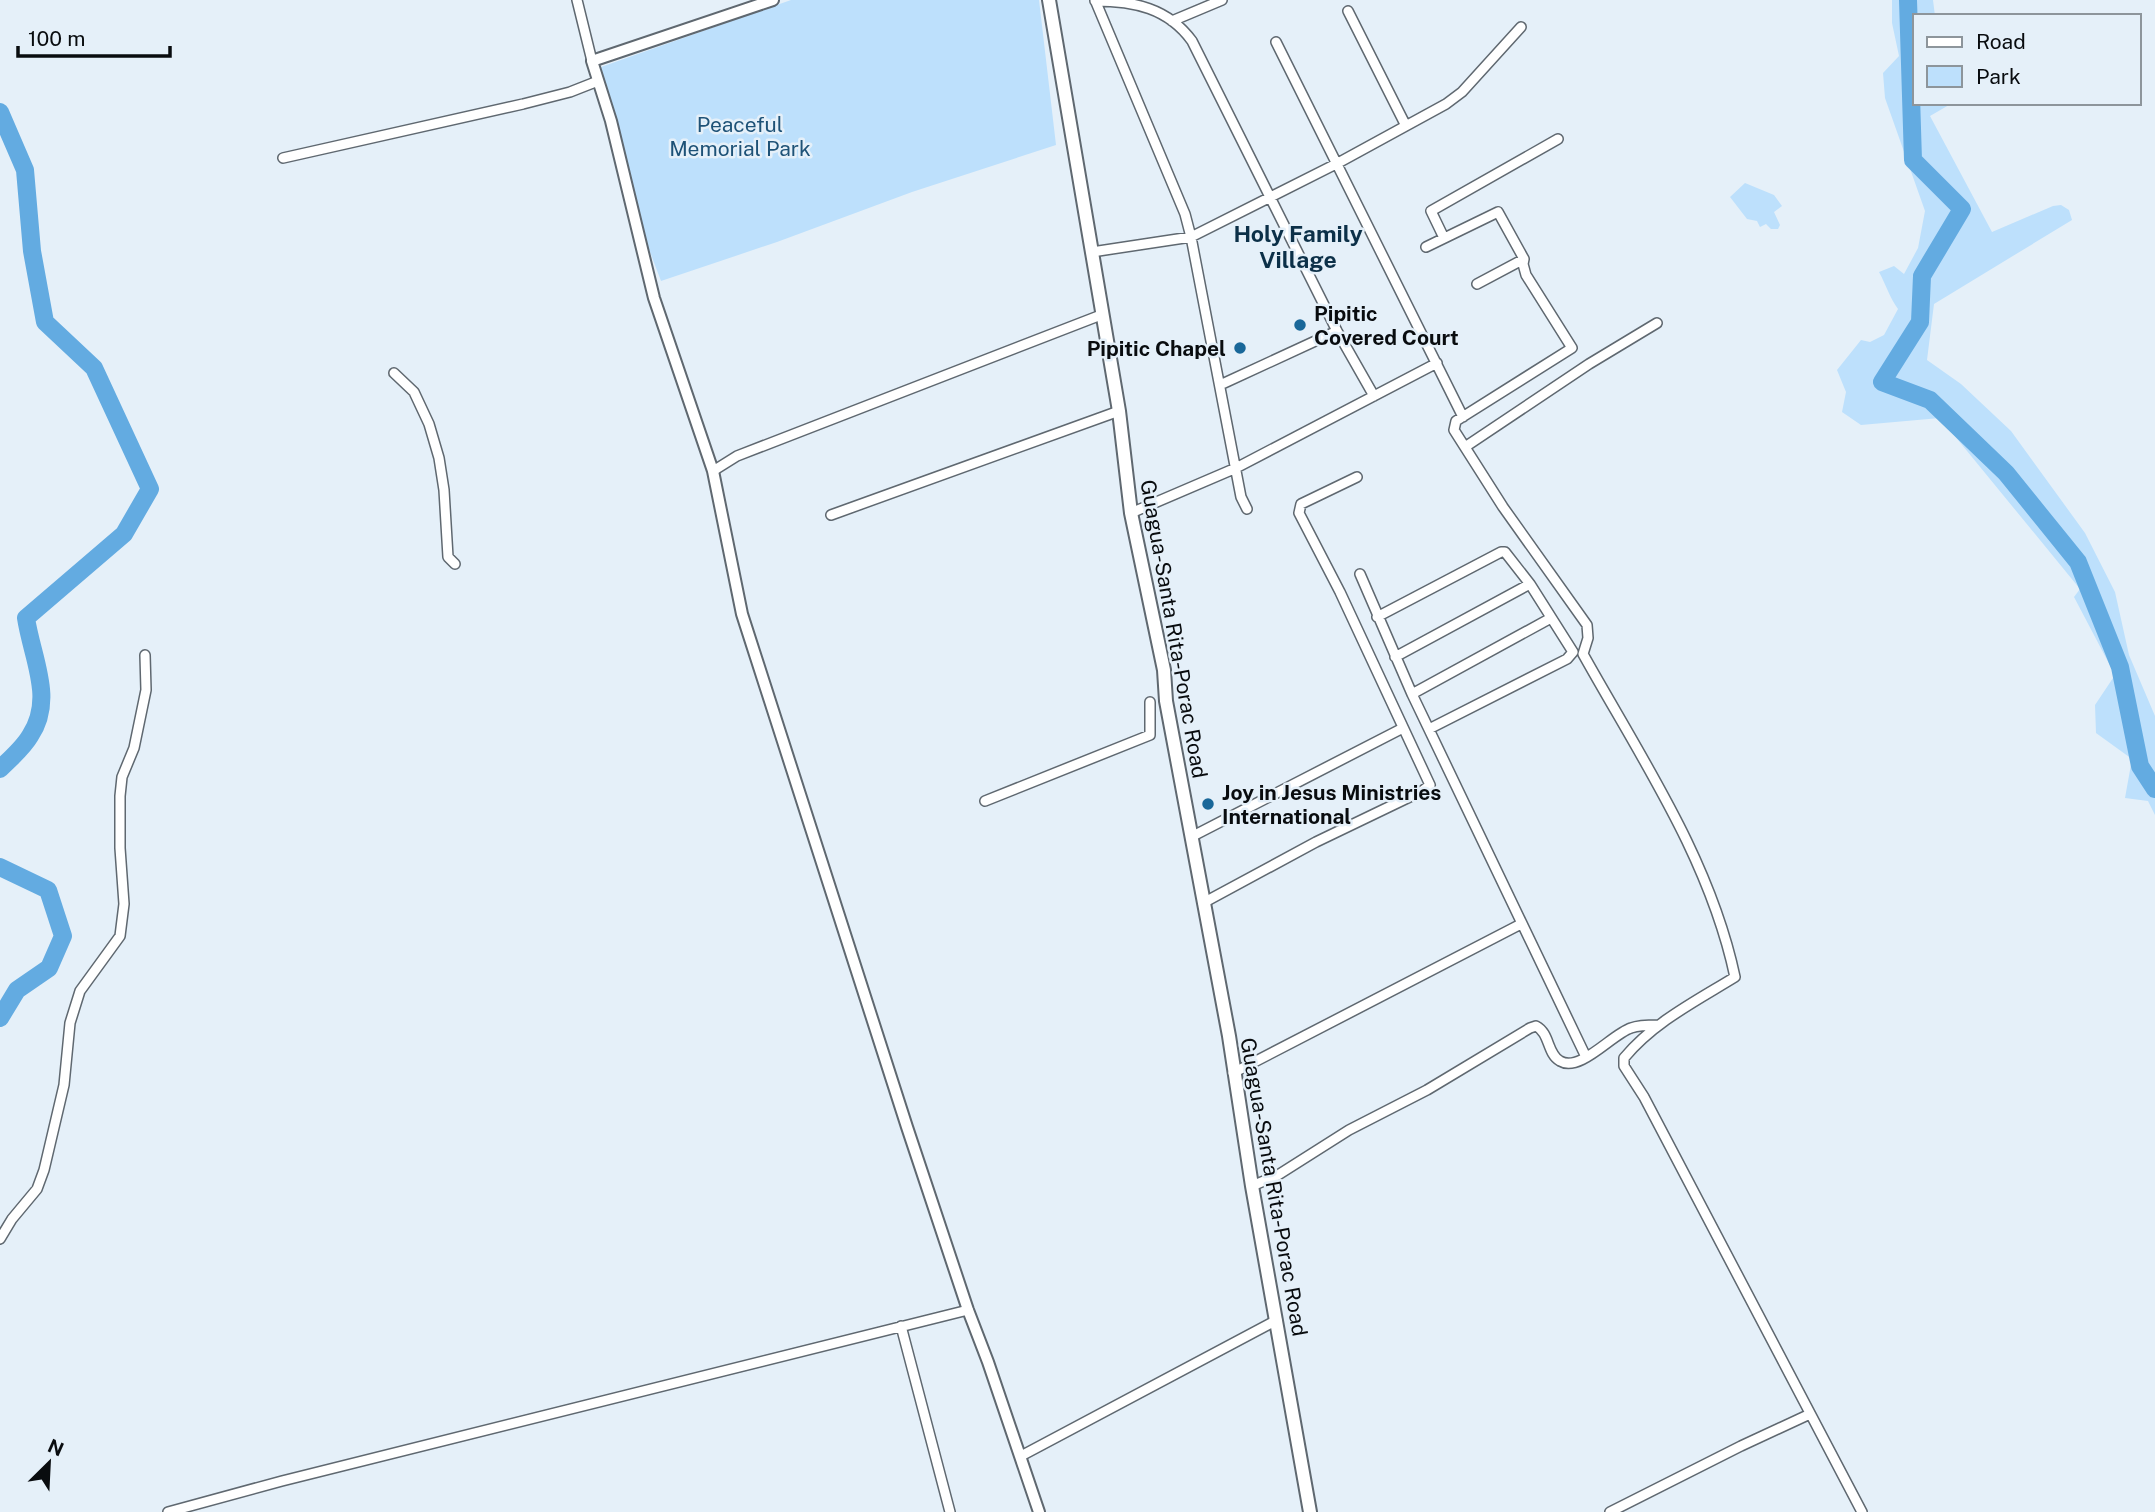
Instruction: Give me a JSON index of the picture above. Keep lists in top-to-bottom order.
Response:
{
  "streets": {
    "main road": ["Guagua-Santa Rita-Porac Road"]
  },
  "districts": ["Holy Family Village"],
  "parks": ["Peaceful Memorial Park"],
  "places": ["Pipitic Covered Court", "Pipitic Chapel", "Joy in Jesus Ministries International"],
  "legend": ["Road", "Park"],
  "scale_bar": "100 m",
  "north": "top right"
}
